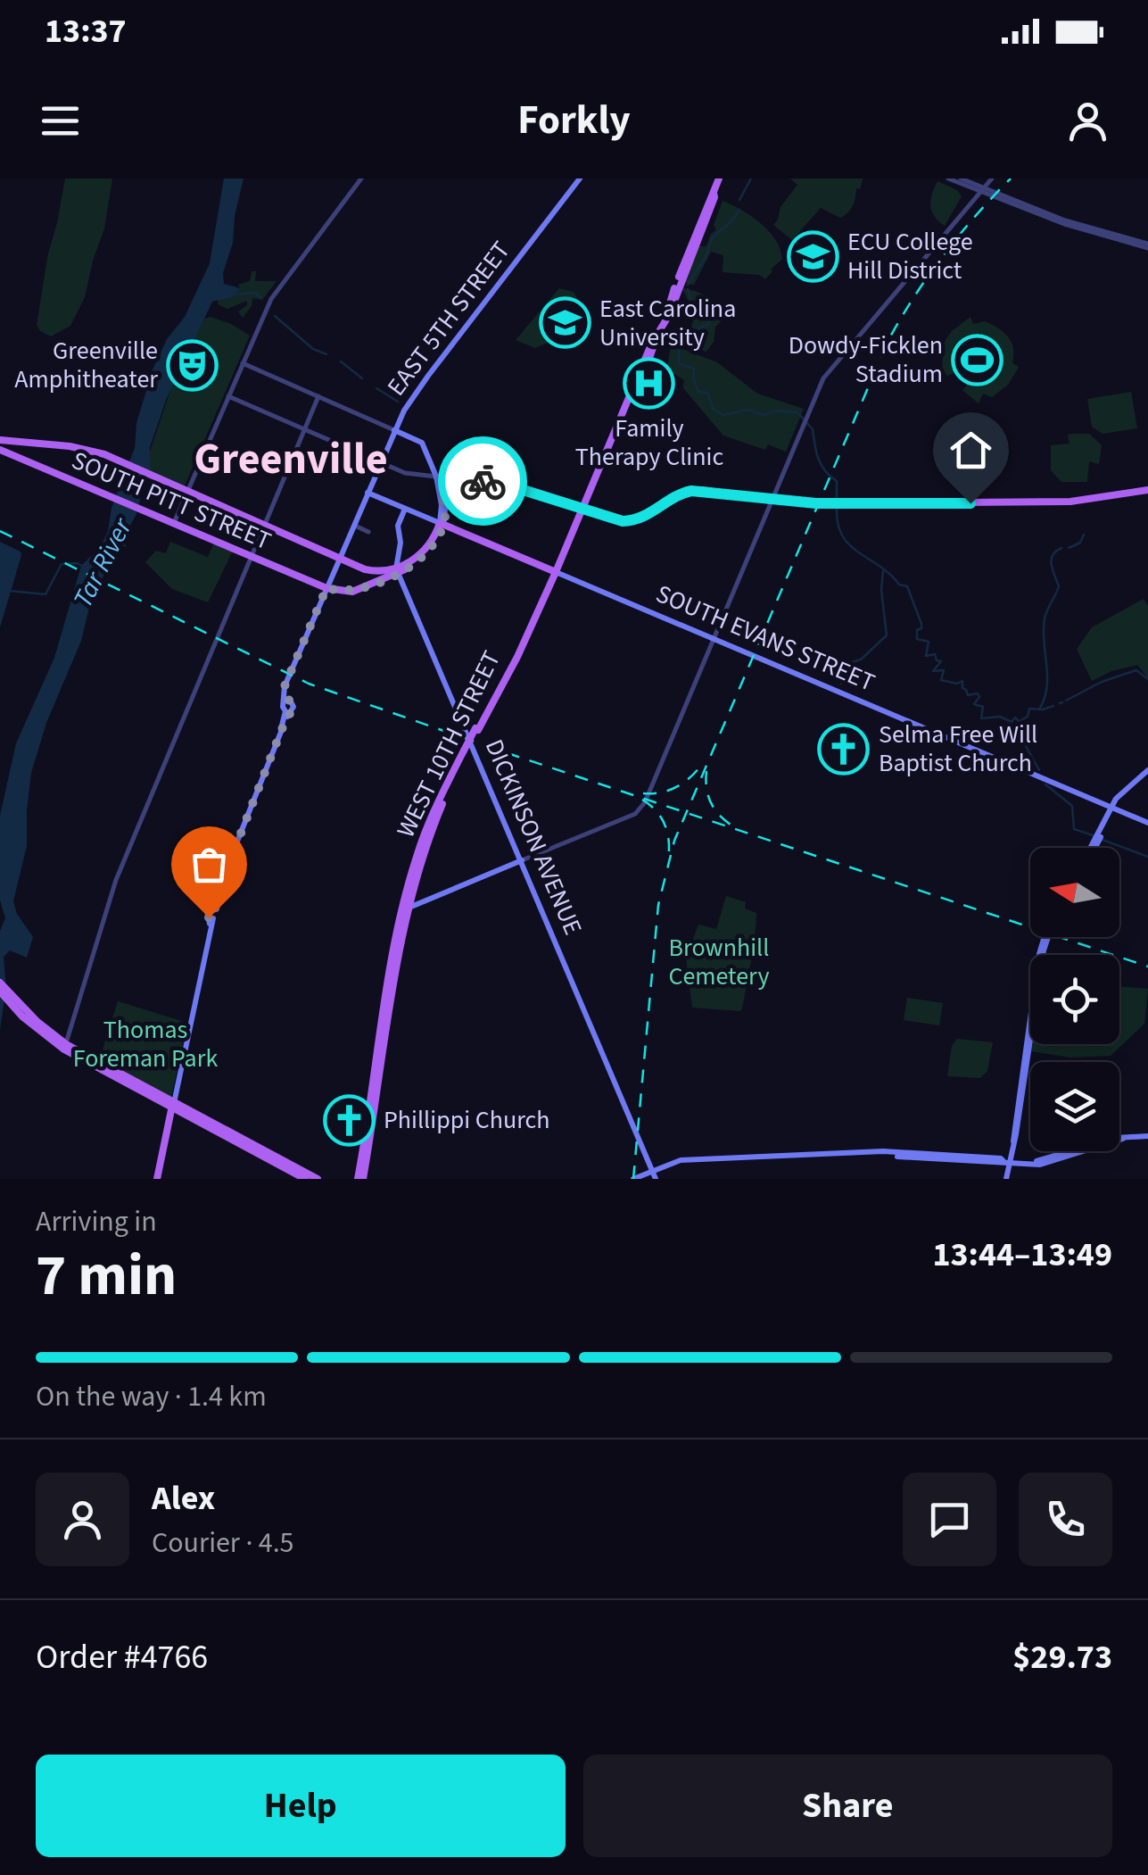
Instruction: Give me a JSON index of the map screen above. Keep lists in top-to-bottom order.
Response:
{
  "streets": {
    "main road": [
      "EAST 5TH STREET",
      "SOUTH PITT STREET",
      "SOUTH EVANS STREET",
      "WEST 10TH STREET",
      "DICKINSON AVENUE"
    ]
  },
  "crossings": [
    ["EAST 5TH STREET", "SOUTH PITT STREET"],
    ["EAST 5TH STREET", "SOUTH EVANS STREET"],
    ["SOUTH EVANS STREET", "WEST 10TH STREET"],
    ["SOUTH EVANS STREET", "DICKINSON AVENUE"]
  ],
  "districts": ["Greenville"],
  "water": ["Tar River"],
  "parks": ["Brownhill Cemetery", "Thomas Foreman Park"],
  "places": {
    "school or university": ["ECU College Hill District", "East Carolina University"],
    "sports": ["Dowdy-Ficklen Stadium"],
    "theatre": ["Greenville Amphitheater"],
    "hospital": ["Family Therapy Clinic"],
    "church": ["Selma Free Will Baptist Church", "Phillippi Church"]
  },
  "north": "left",
  "page": {
    "status": "13:37",
    "header": "Forkly",
    "heading": ["7 min", "Arriving in", "13:44–13:49"],
    "panel": [
      "Alex",
      "Courier · 4.5",
      "Order #4766",
      "$29.73"
    ],
    "bar": "On the way · 1.4 km",
    "buttons": ["Help", "Share"]
  }
}
